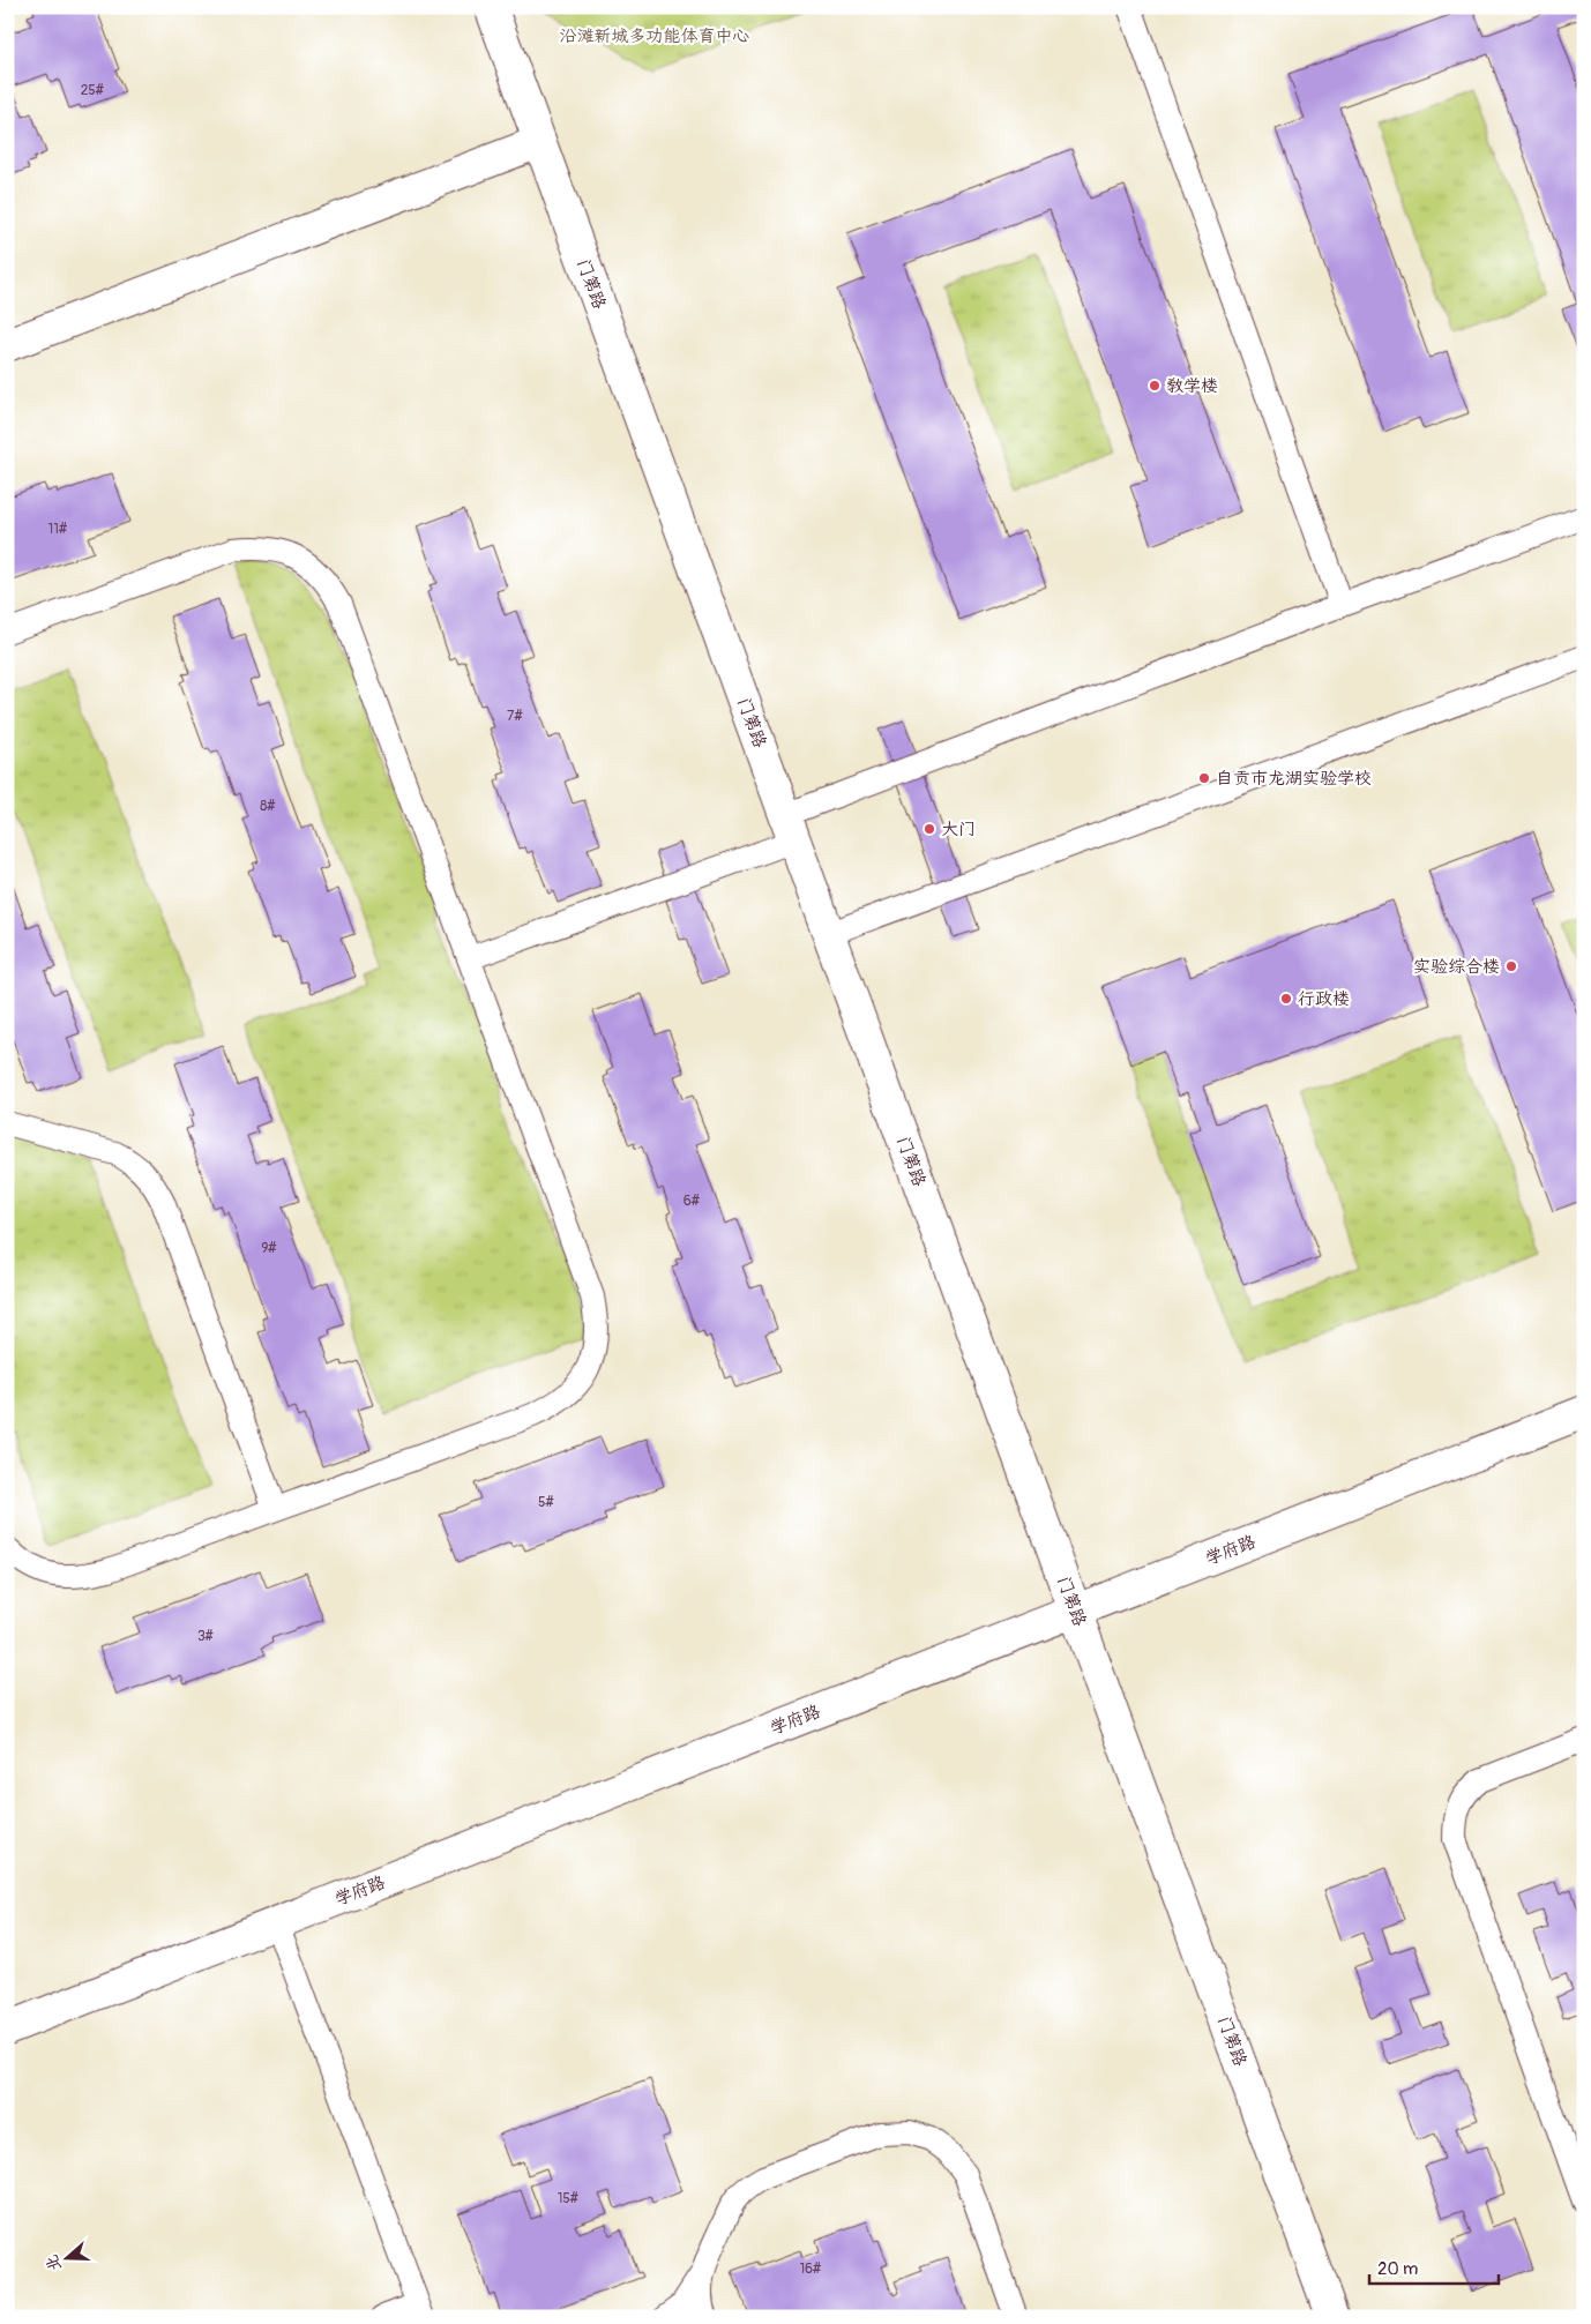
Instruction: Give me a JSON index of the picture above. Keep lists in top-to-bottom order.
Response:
{
  "streets": {
    "street": ["门第路", "学府路"]
  },
  "crossings": [
    ["门第路", "学府路"]
  ],
  "parks": ["沿滩新城多功能体育中心"],
  "places": [
    "教学楼",
    "自贡市龙湖实验学校",
    "大门",
    "实验综合楼",
    "行政楼"
  ],
  "house_numbers": [
    "25#",
    "11#",
    "7#",
    "8#",
    "6#",
    "9#",
    "5#",
    "3#",
    "15#",
    "16#"
  ],
  "scale_bar": "20 m",
  "north": "left"
}
